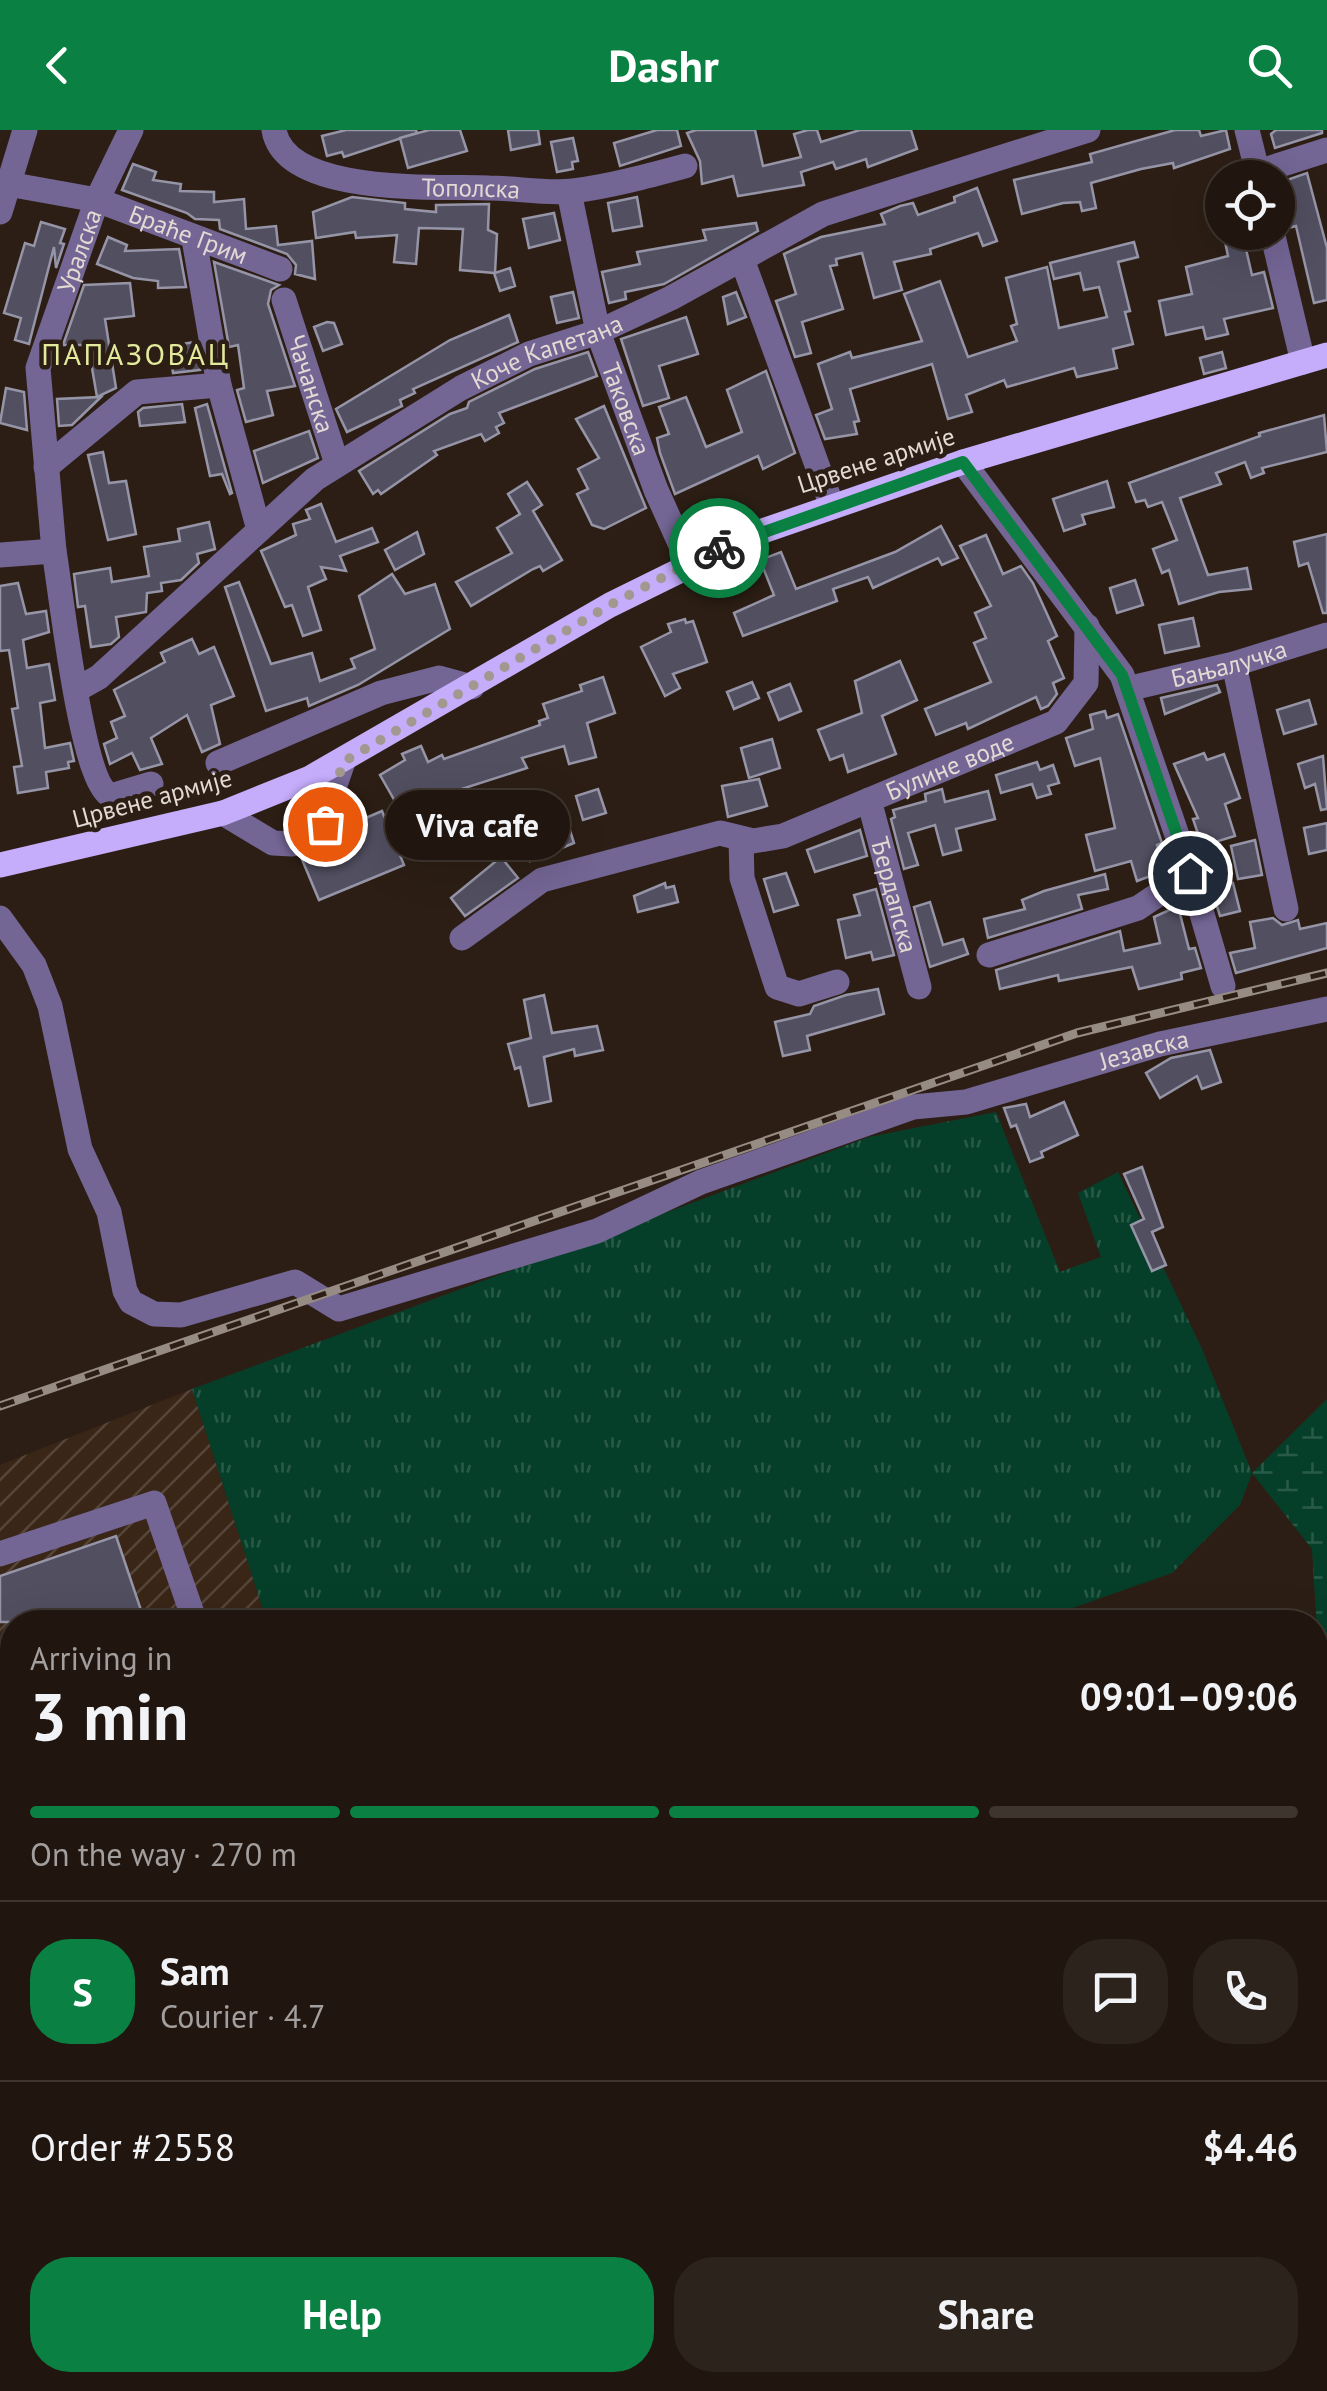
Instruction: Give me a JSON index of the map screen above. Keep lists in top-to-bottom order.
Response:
{
  "streets": {
    "main road": ["Црвене армије"],
    "street": [
      "Тополска",
      "Браће Грим",
      "Уралска",
      "Коче Капетана",
      "Чачанска",
      "Таковска",
      "Бањалучка",
      "Булине воде",
      "Ђердапска",
      "Језавска"
    ]
  },
  "crossings": [
    ["Тополска", "Таковска"],
    ["Браће Грим", "Уралска"],
    ["Уралска", "Коче Капетана"],
    ["Коче Капетана", "Чачанска"],
    ["Коче Капетана", "Таковска"],
    ["Таковска", "Црвене армије"],
    ["Булине воде", "Ђердапска"]
  ],
  "districts": ["ПАПАЗОВАЦ"],
  "places": ["Viva cafe"],
  "page": {
    "header": "Dashr",
    "bubble": "Viva cafe",
    "heading": ["3 min", "Arriving in", "09:01–09:06"],
    "panel": [
      "Sam",
      "Courier · 4.7",
      "Order #2558",
      "$4.46"
    ],
    "bar": "On the way · 270 m",
    "round": "S",
    "buttons": ["Help", "Share"]
  }
}
